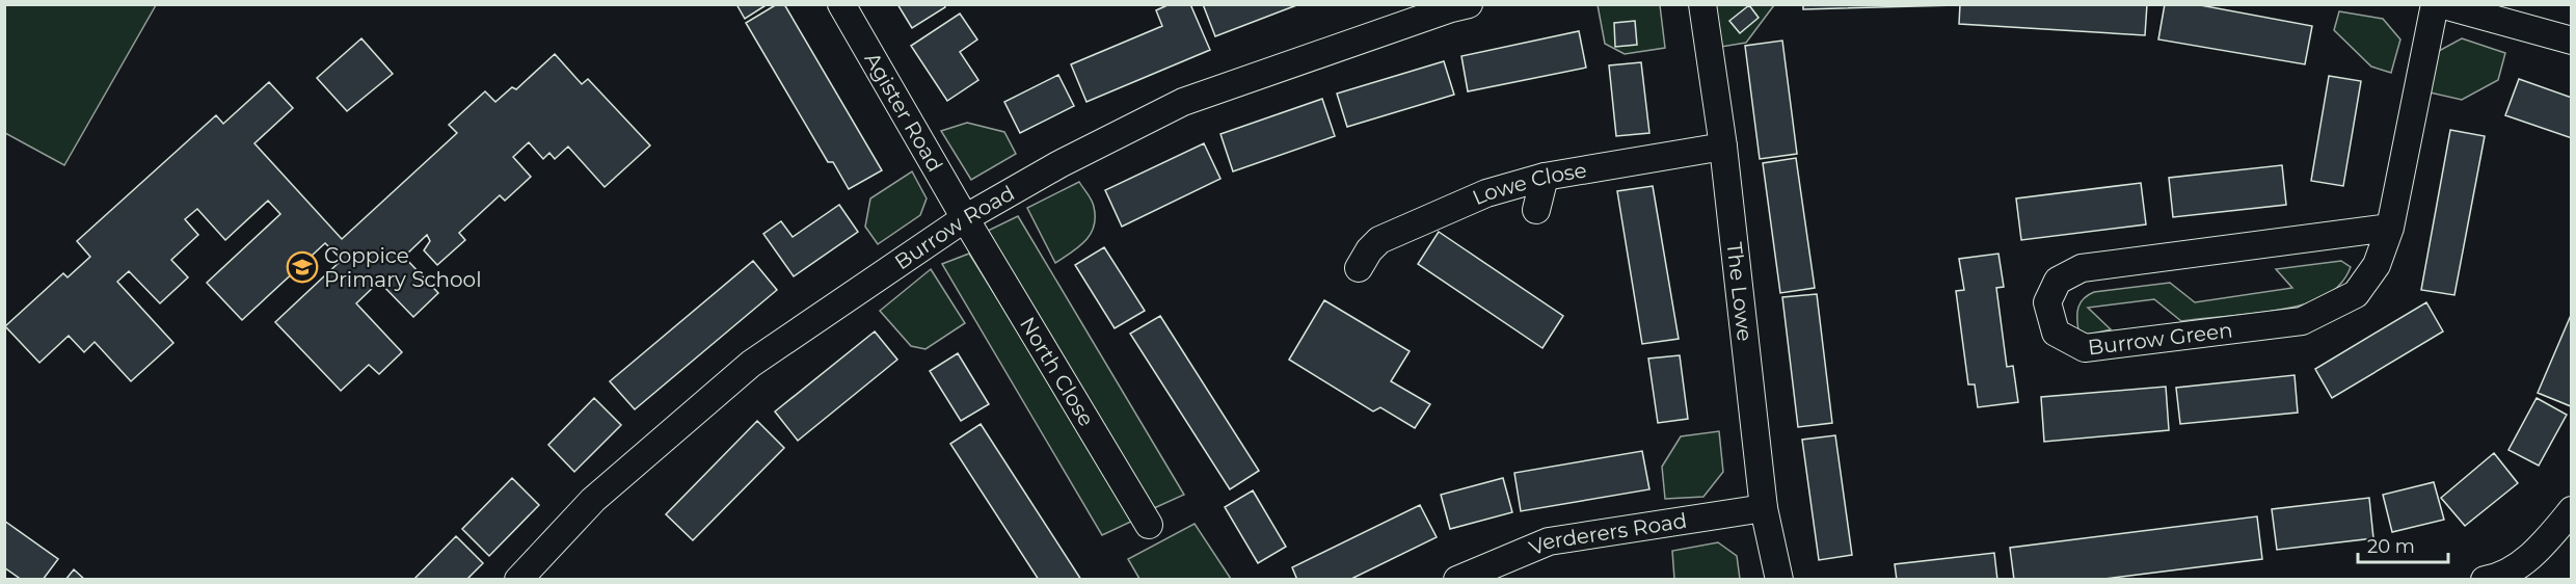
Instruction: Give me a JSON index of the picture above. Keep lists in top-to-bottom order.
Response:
{
  "streets": {
    "street": [
      "Agister Road",
      "Lowe Close",
      "Burrow Road",
      "The Lowe",
      "Burrow Green",
      "North Close",
      "Verderers Road"
    ]
  },
  "crossings": [
    ["Agister Road", "Burrow Road"],
    ["Agister Road", "North Close"],
    ["Lowe Close", "The Lowe"],
    ["Burrow Road", "North Close"],
    ["The Lowe", "Verderers Road"]
  ],
  "places": {
    "school or university": ["Coppice Primary School"]
  },
  "scale_bar": "20 m"
}
